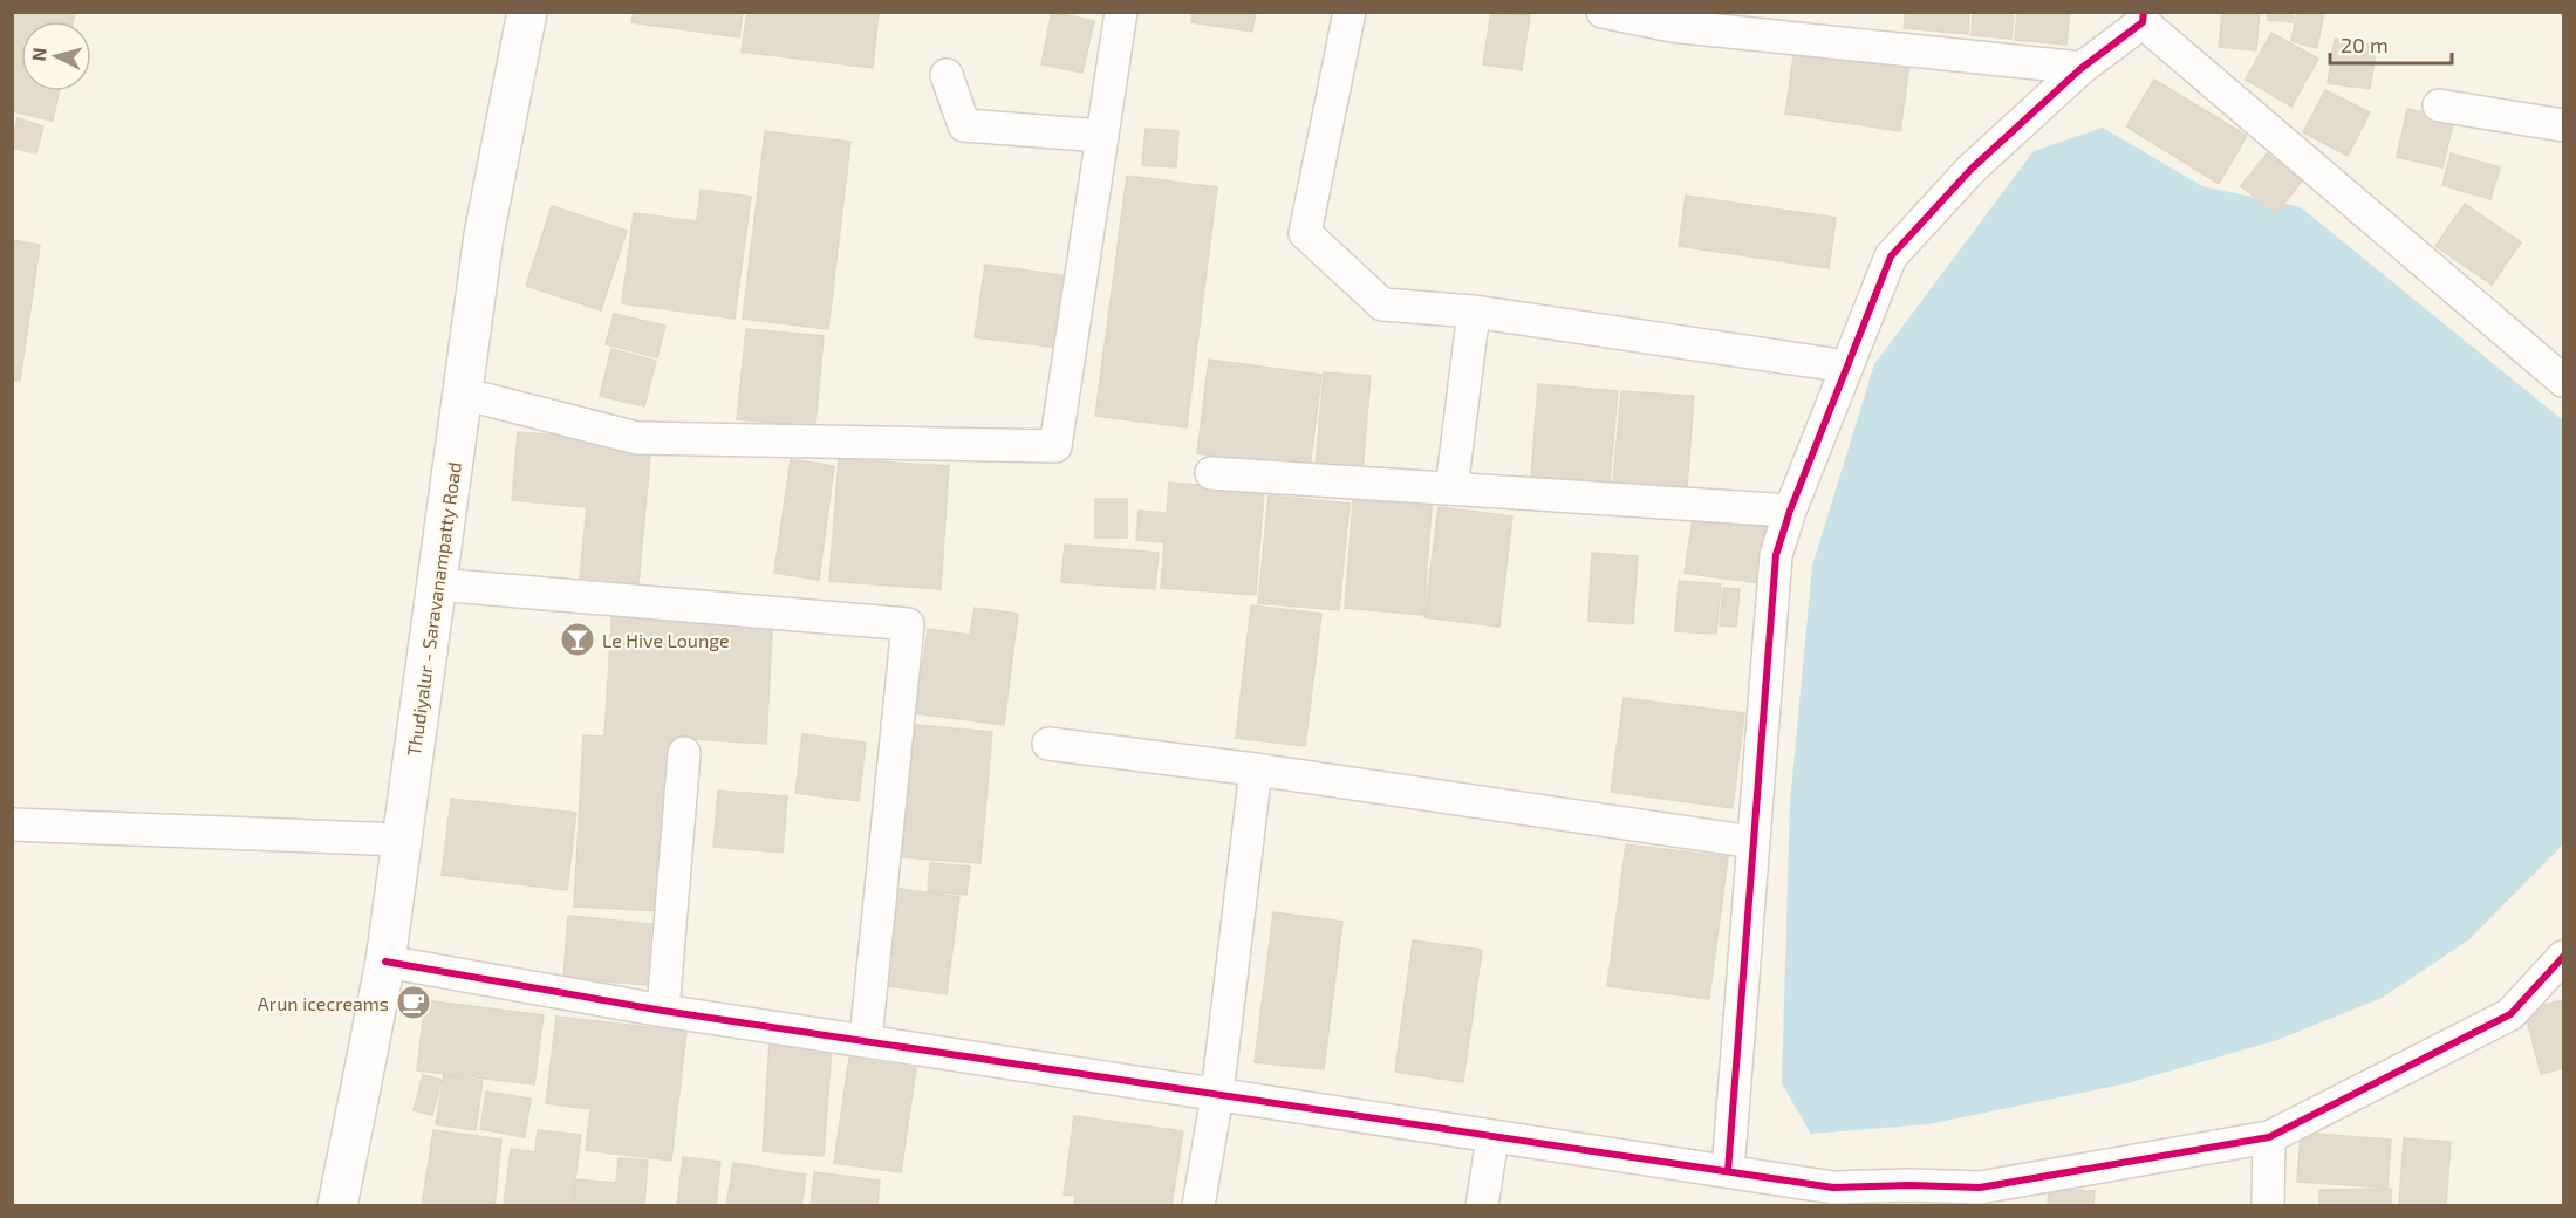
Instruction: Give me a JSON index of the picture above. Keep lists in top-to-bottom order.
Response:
{
  "streets": {
    "main road": ["Thudiyalur - Saravanampatty Road"]
  },
  "places": {
    "bar": ["Le Hive Lounge"],
    "cafe": ["Arun icecreams"]
  },
  "scale_bar": "20 m",
  "north": "left"
}
